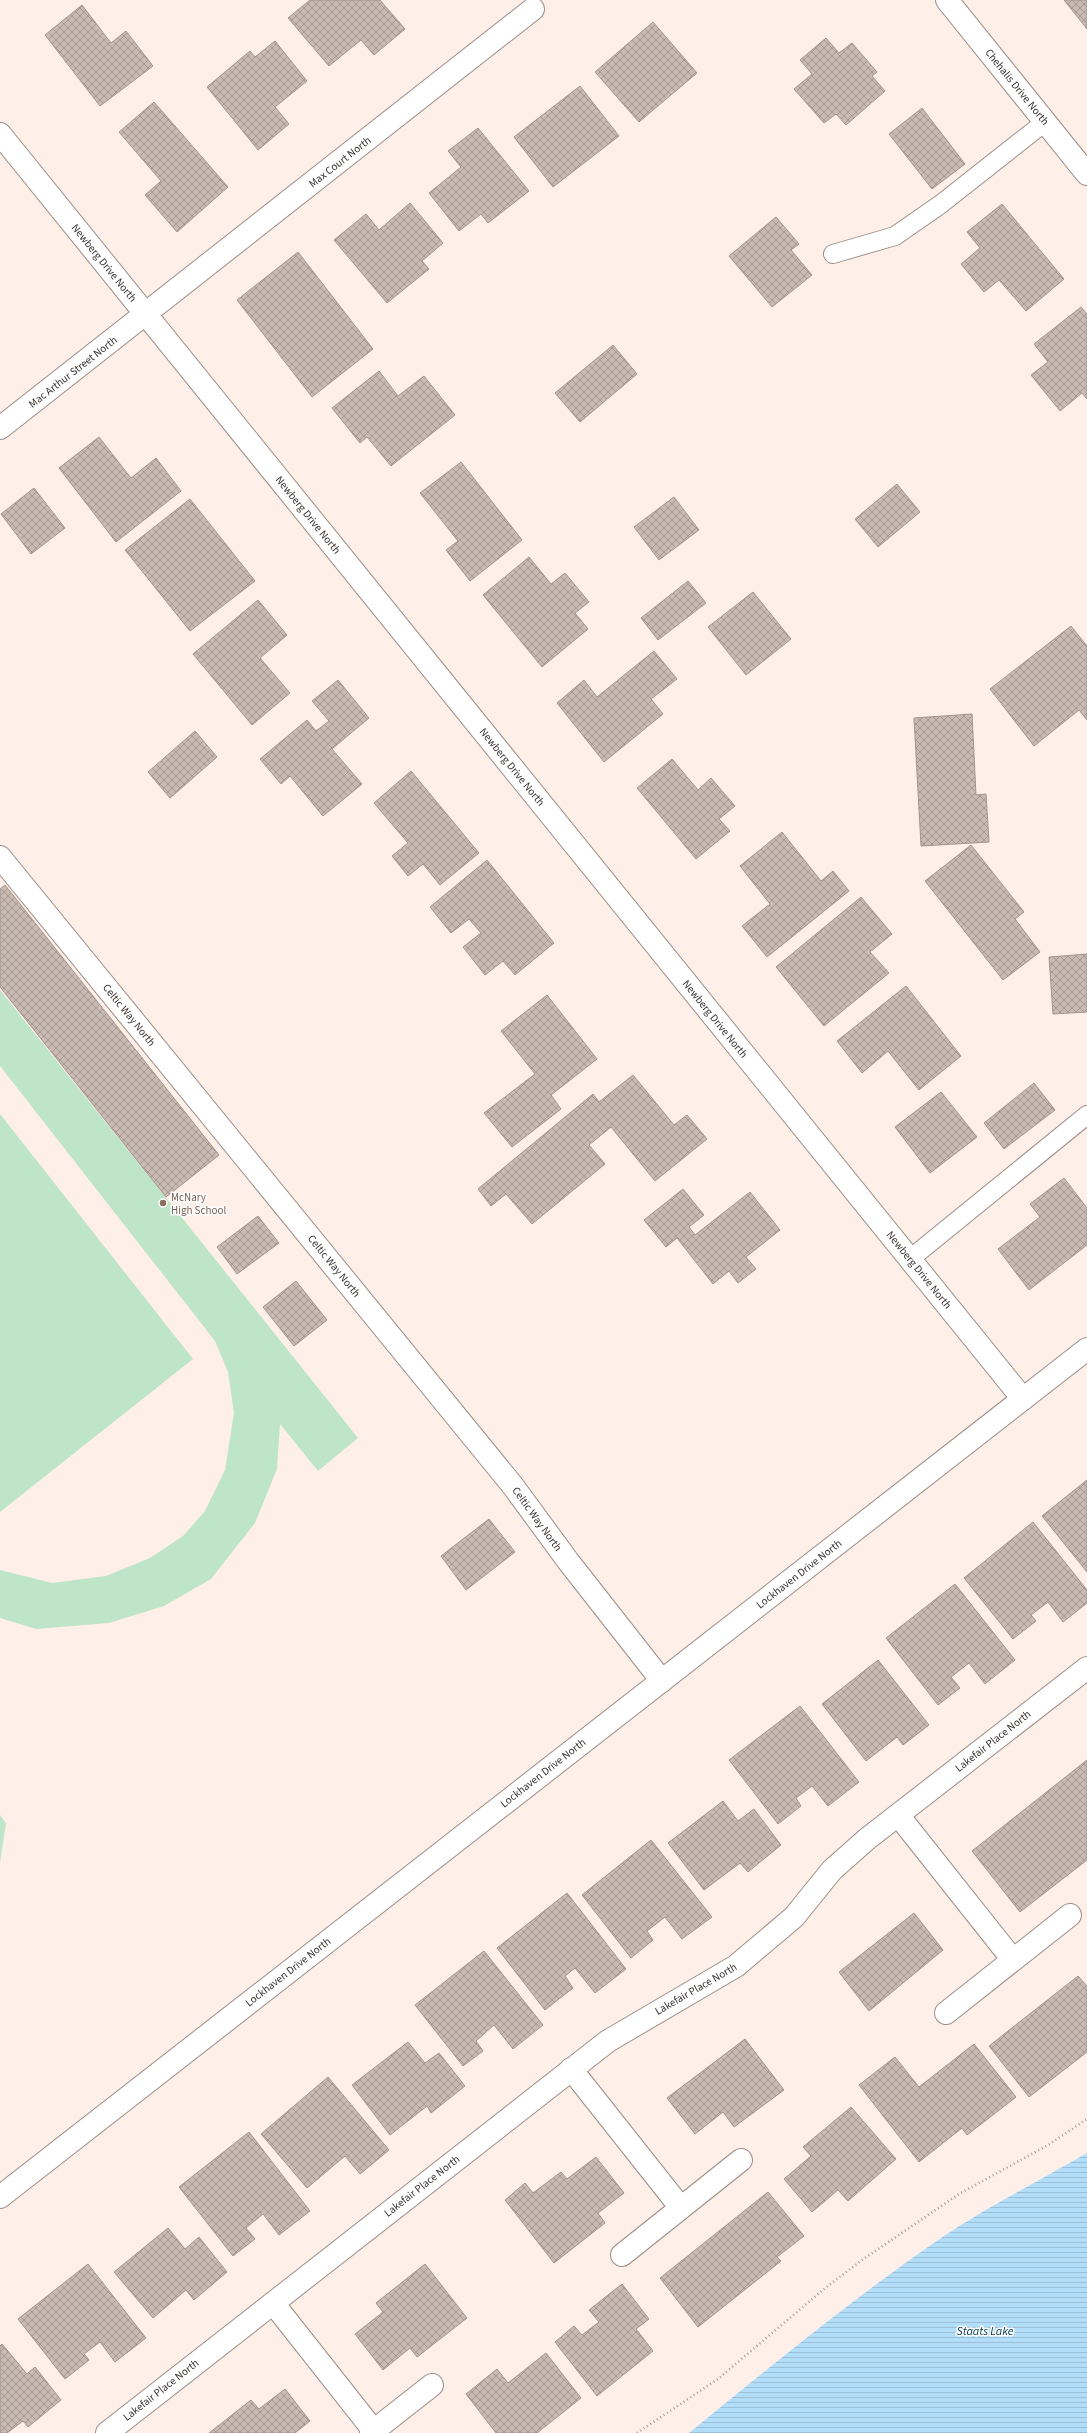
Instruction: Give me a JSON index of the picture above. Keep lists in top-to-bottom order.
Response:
{
  "streets": {
    "street": [
      "Chehalis Drive North",
      "Max Court North",
      "Newberg Drive North",
      "Mac Arthur Street North",
      "Celtic Way North",
      "Lockhaven Drive North",
      "Lakefair Place North"
    ]
  },
  "crossings": [
    ["Max Court North", "Newberg Drive North"],
    ["Max Court North", "Mac Arthur Street North"],
    ["Newberg Drive North", "Mac Arthur Street North"],
    ["Newberg Drive North", "Lockhaven Drive North"],
    ["Celtic Way North", "Lockhaven Drive North"]
  ],
  "water": ["Staats Lake"],
  "places": ["McNary High School"]
}
